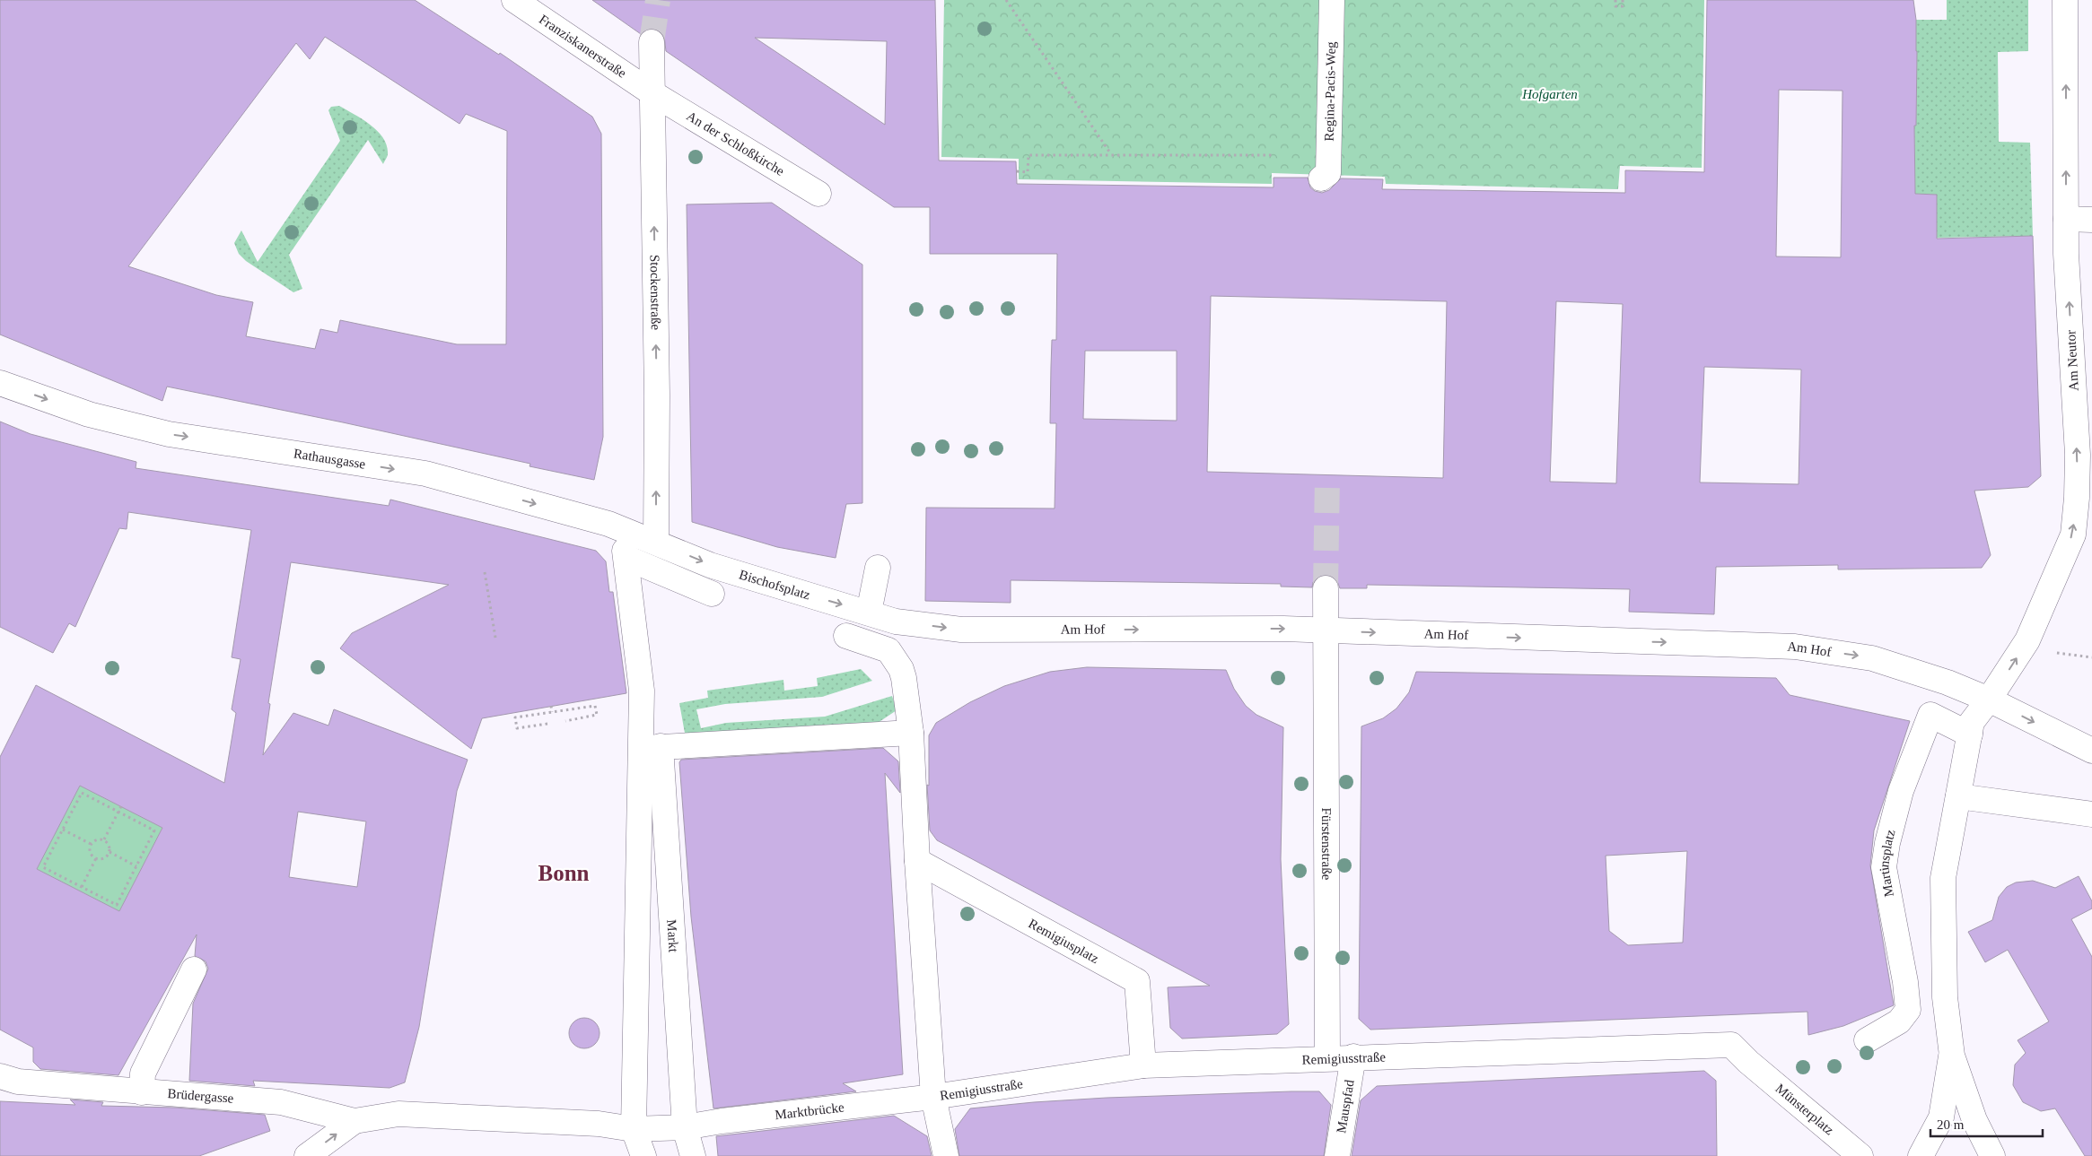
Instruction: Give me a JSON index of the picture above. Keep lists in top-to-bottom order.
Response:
{
  "streets": {
    "street": [
      "Franziskanerstraße",
      "Regina-Pacis-Weg",
      "An der Schloßkirche",
      "Stockenstraße",
      "Am Neutor",
      "Rathausgasse",
      "Bischofsplatz",
      "Am Hof",
      "Fürstenstraße",
      "Martinsplatz",
      "Markt",
      "Remigiusplatz",
      "Remigiusstraße",
      "Brüdergasse",
      "Mauspfad",
      "Münsterplatz",
      "Marktbrücke"
    ]
  },
  "crossings": [
    ["Franziskanerstraße", "An der Schloßkirche"],
    ["Franziskanerstraße", "Stockenstraße"],
    ["An der Schloßkirche", "Stockenstraße"],
    ["Stockenstraße", "Rathausgasse"],
    ["Stockenstraße", "Bischofsplatz"],
    ["Am Neutor", "Am Hof"],
    ["Rathausgasse", "Bischofsplatz"],
    ["Bischofsplatz", "Am Hof"],
    ["Am Hof", "Fürstenstraße"],
    ["Fürstenstraße", "Remigiusstraße"],
    ["Markt", "Brüdergasse"],
    ["Markt", "Marktbrücke"],
    ["Remigiusplatz", "Remigiusstraße"],
    ["Remigiusstraße", "Mauspfad"],
    ["Remigiusstraße", "Münsterplatz"],
    ["Remigiusstraße", "Marktbrücke"]
  ],
  "one_way": [
    "Stockenstraße",
    "Am Neutor",
    "Rathausgasse",
    "Am Hof"
  ],
  "districts": ["Bonn"],
  "parks": ["Hofgarten"],
  "scale_bar": "20 m"
}
